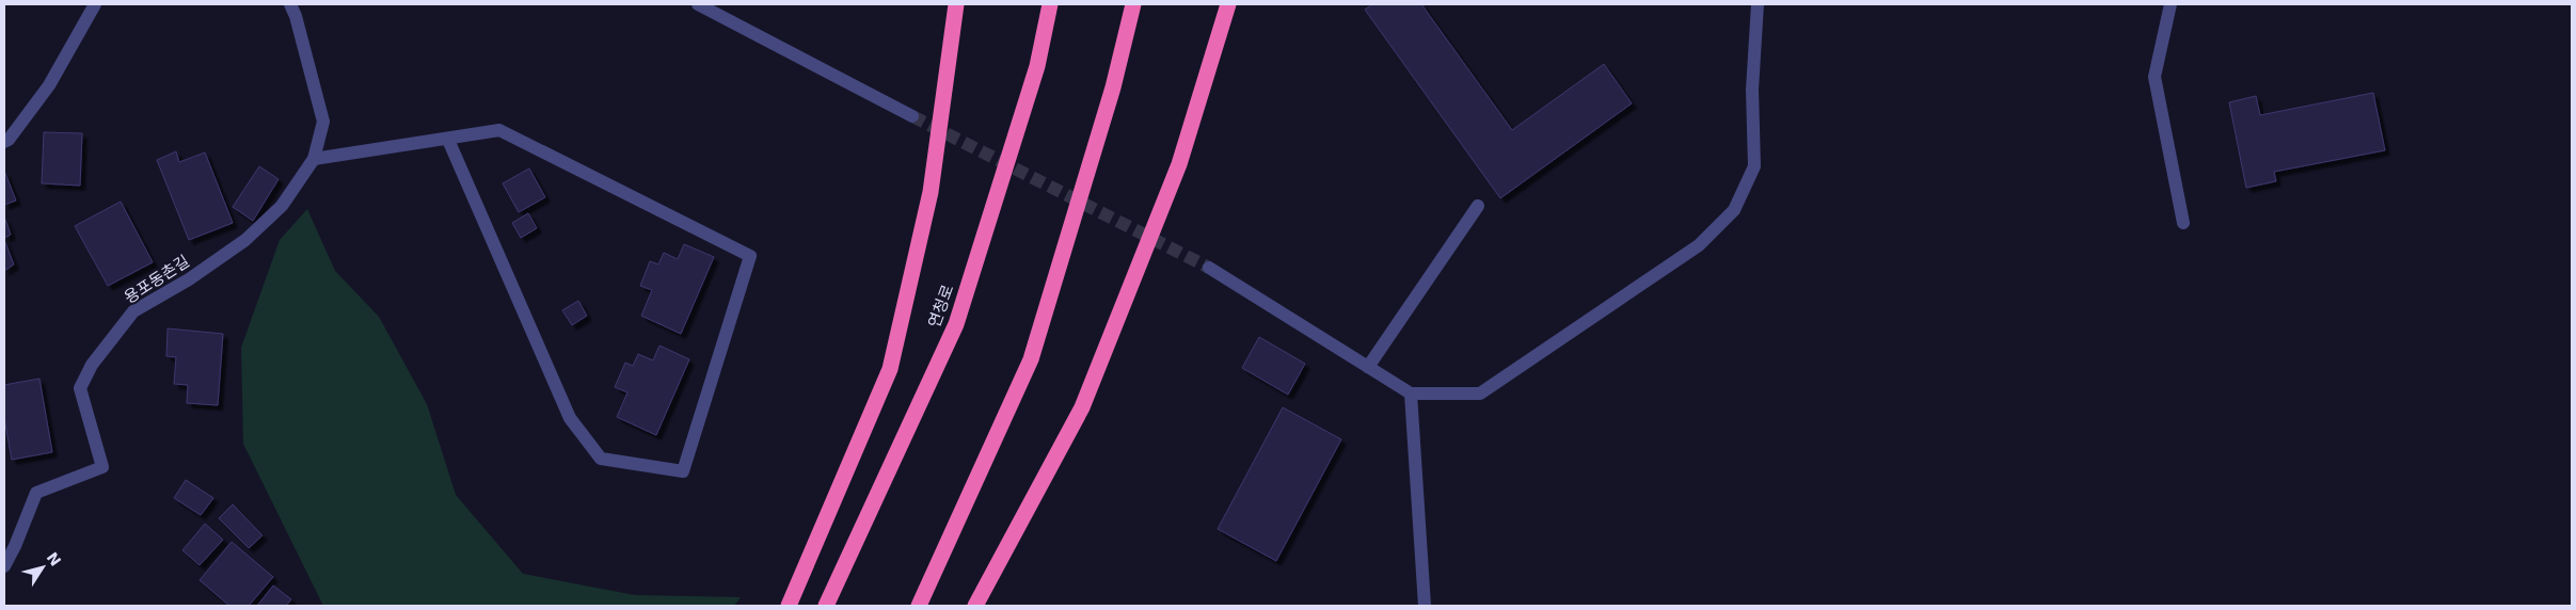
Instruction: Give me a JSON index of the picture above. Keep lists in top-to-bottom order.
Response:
{
  "streets": {
    "highway": ["연청로"],
    "street": ["용포동촌길"]
  },
  "north": "top right"
}
